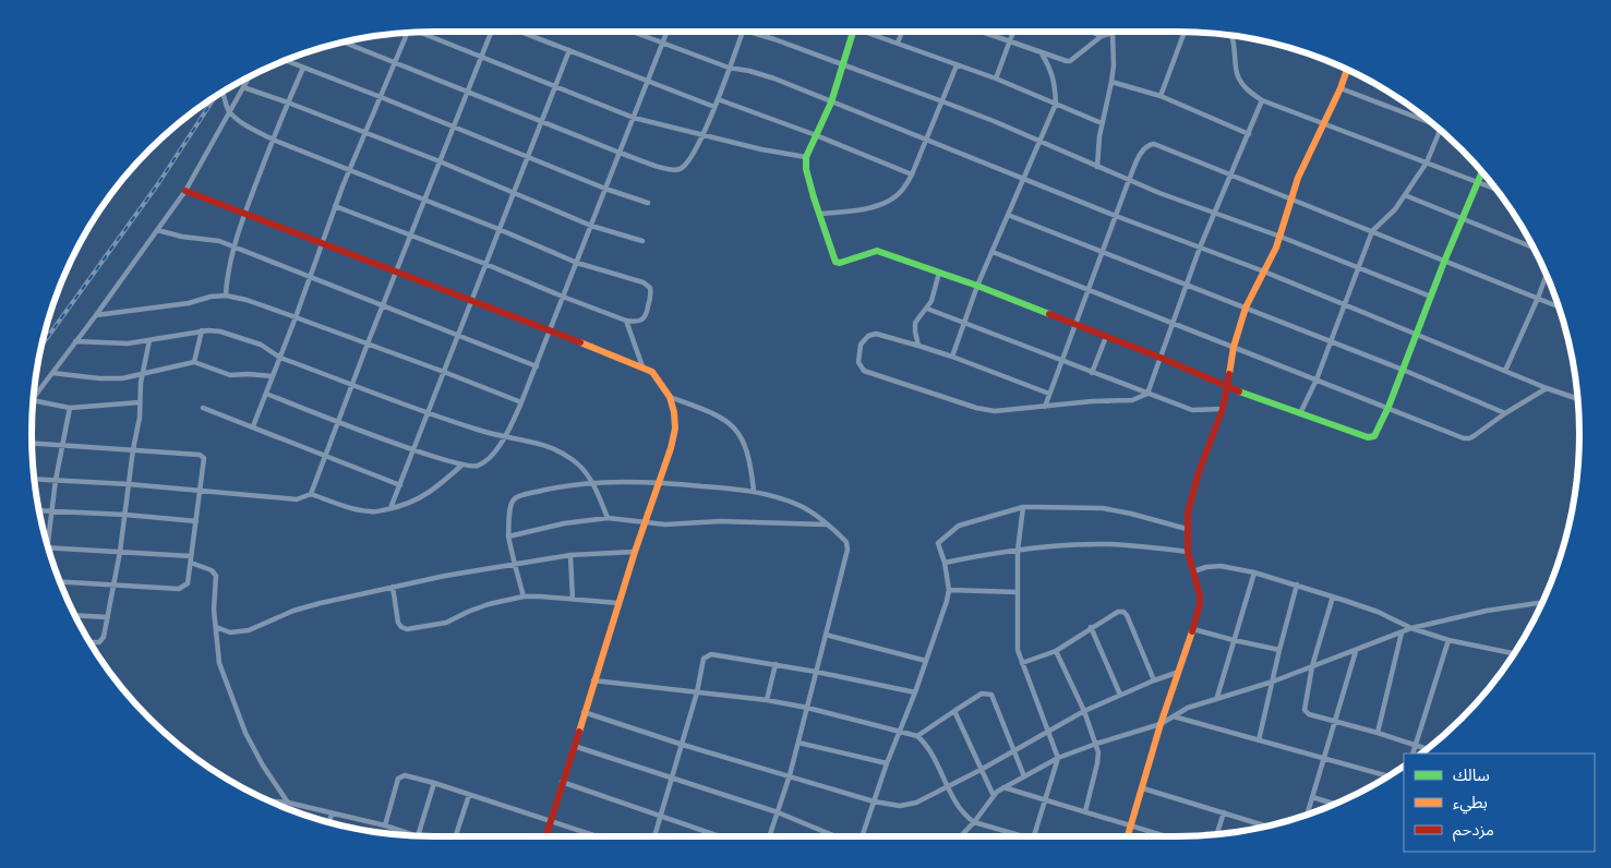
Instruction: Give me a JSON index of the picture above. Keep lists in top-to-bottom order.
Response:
{
  "legend": ["سالك", "بطيء", "مزدحم"]
}
